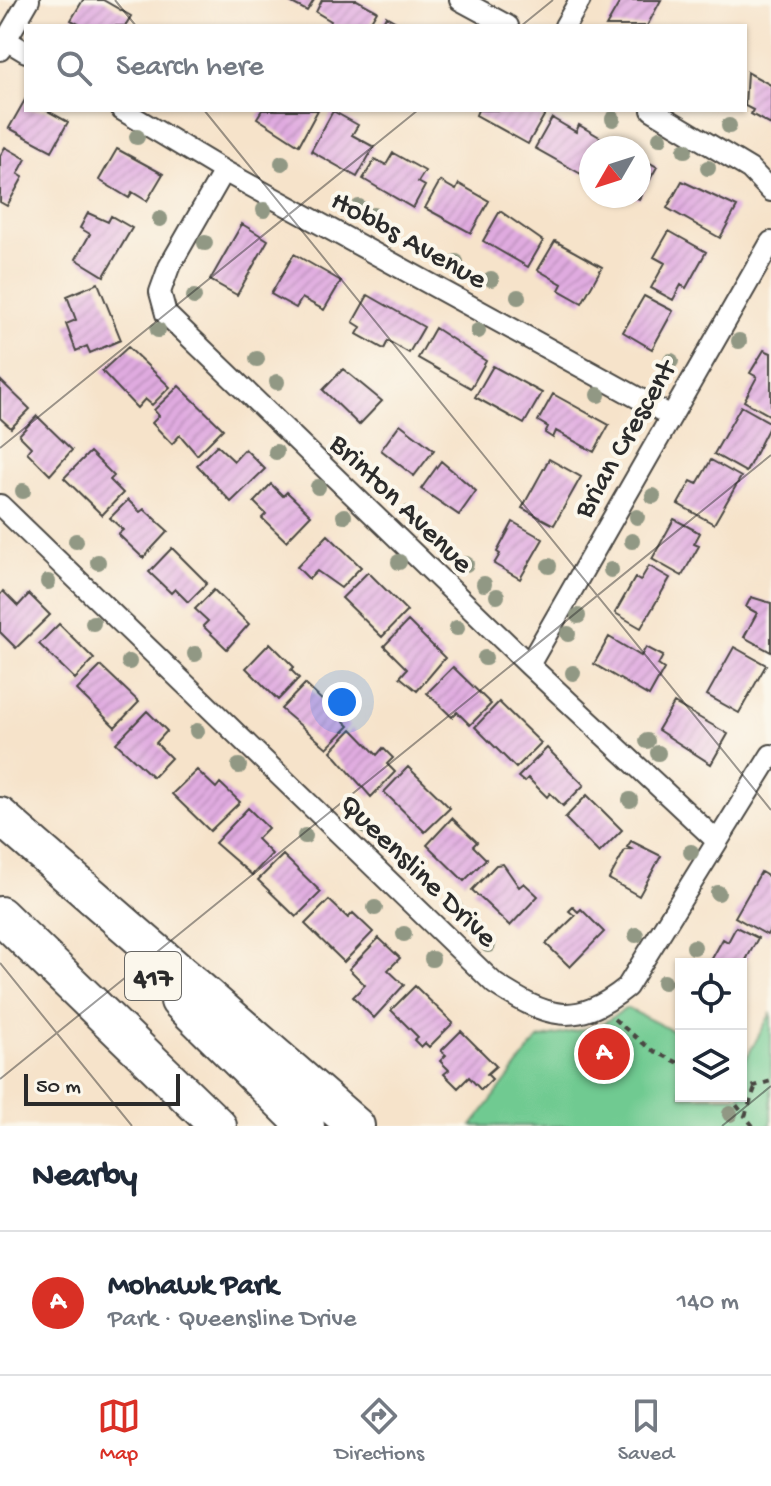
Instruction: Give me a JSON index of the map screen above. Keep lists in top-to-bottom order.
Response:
{
  "streets": {
    "highway": ["417"],
    "street": [
      "Hobbs Avenue",
      "Brian Crescent",
      "Brinton Avenue",
      "Queensline Drive"
    ]
  },
  "crossings": [
    ["Hobbs Avenue", "Brian Crescent"],
    ["Hobbs Avenue", "Brinton Avenue"],
    ["Brian Crescent", "Brinton Avenue"]
  ],
  "scale_bar": "50 m",
  "north": "bottom left",
  "page": {
    "search": "Search here",
    "pins": "A",
    "scale": "50 m",
    "heading": "Nearby",
    "list": [
      {
        "mark": "A",
        "name": "Mohawk Park",
        "note": "Park · Queensline Drive",
        "value": "140 m"
      }
    ],
    "nav": ["Map", "Directions", "Saved"]
  }
}
